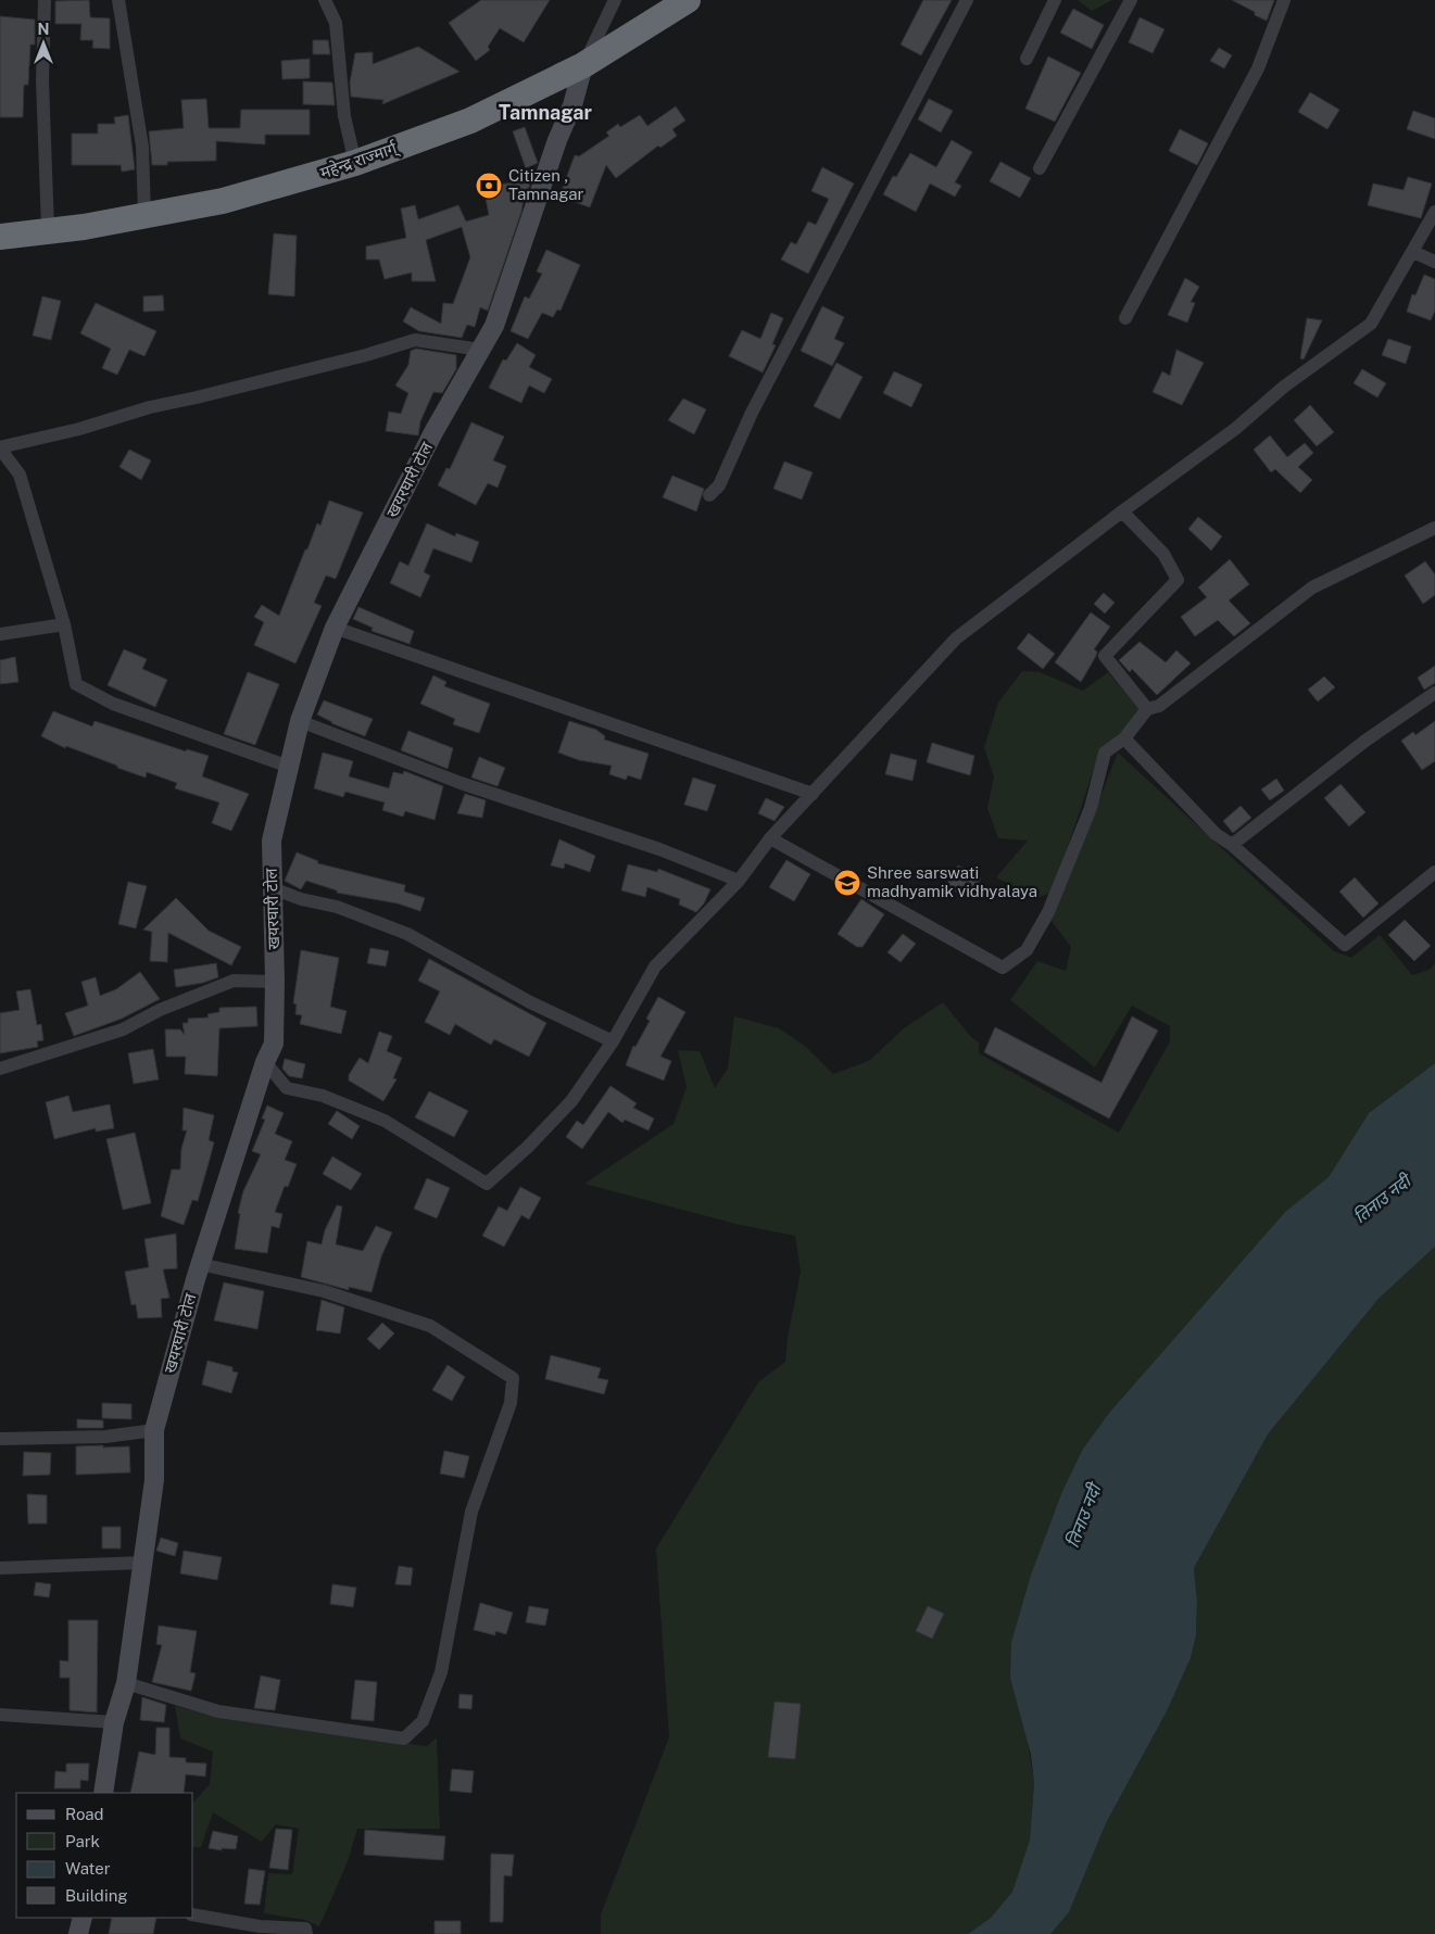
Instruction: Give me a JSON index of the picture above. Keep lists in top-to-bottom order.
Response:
{
  "streets": {
    "highway": ["महेन्द्र राज्मार्ग्"],
    "street": ["खयरघारी टोल"]
  },
  "crossings": [
    ["महेन्द्र राज्मार्ग्", "खयरघारी टोल"]
  ],
  "districts": ["Tamnagar"],
  "water": ["तिनाउ नदी"],
  "places": {
    "bank": ["Citizen , Tamnagar"],
    "school or university": ["Shree sarswati madhyamik vidhyalaya"]
  },
  "legend": [
    "Road",
    "Park",
    "Water",
    "Building"
  ],
  "north": "top"
}
